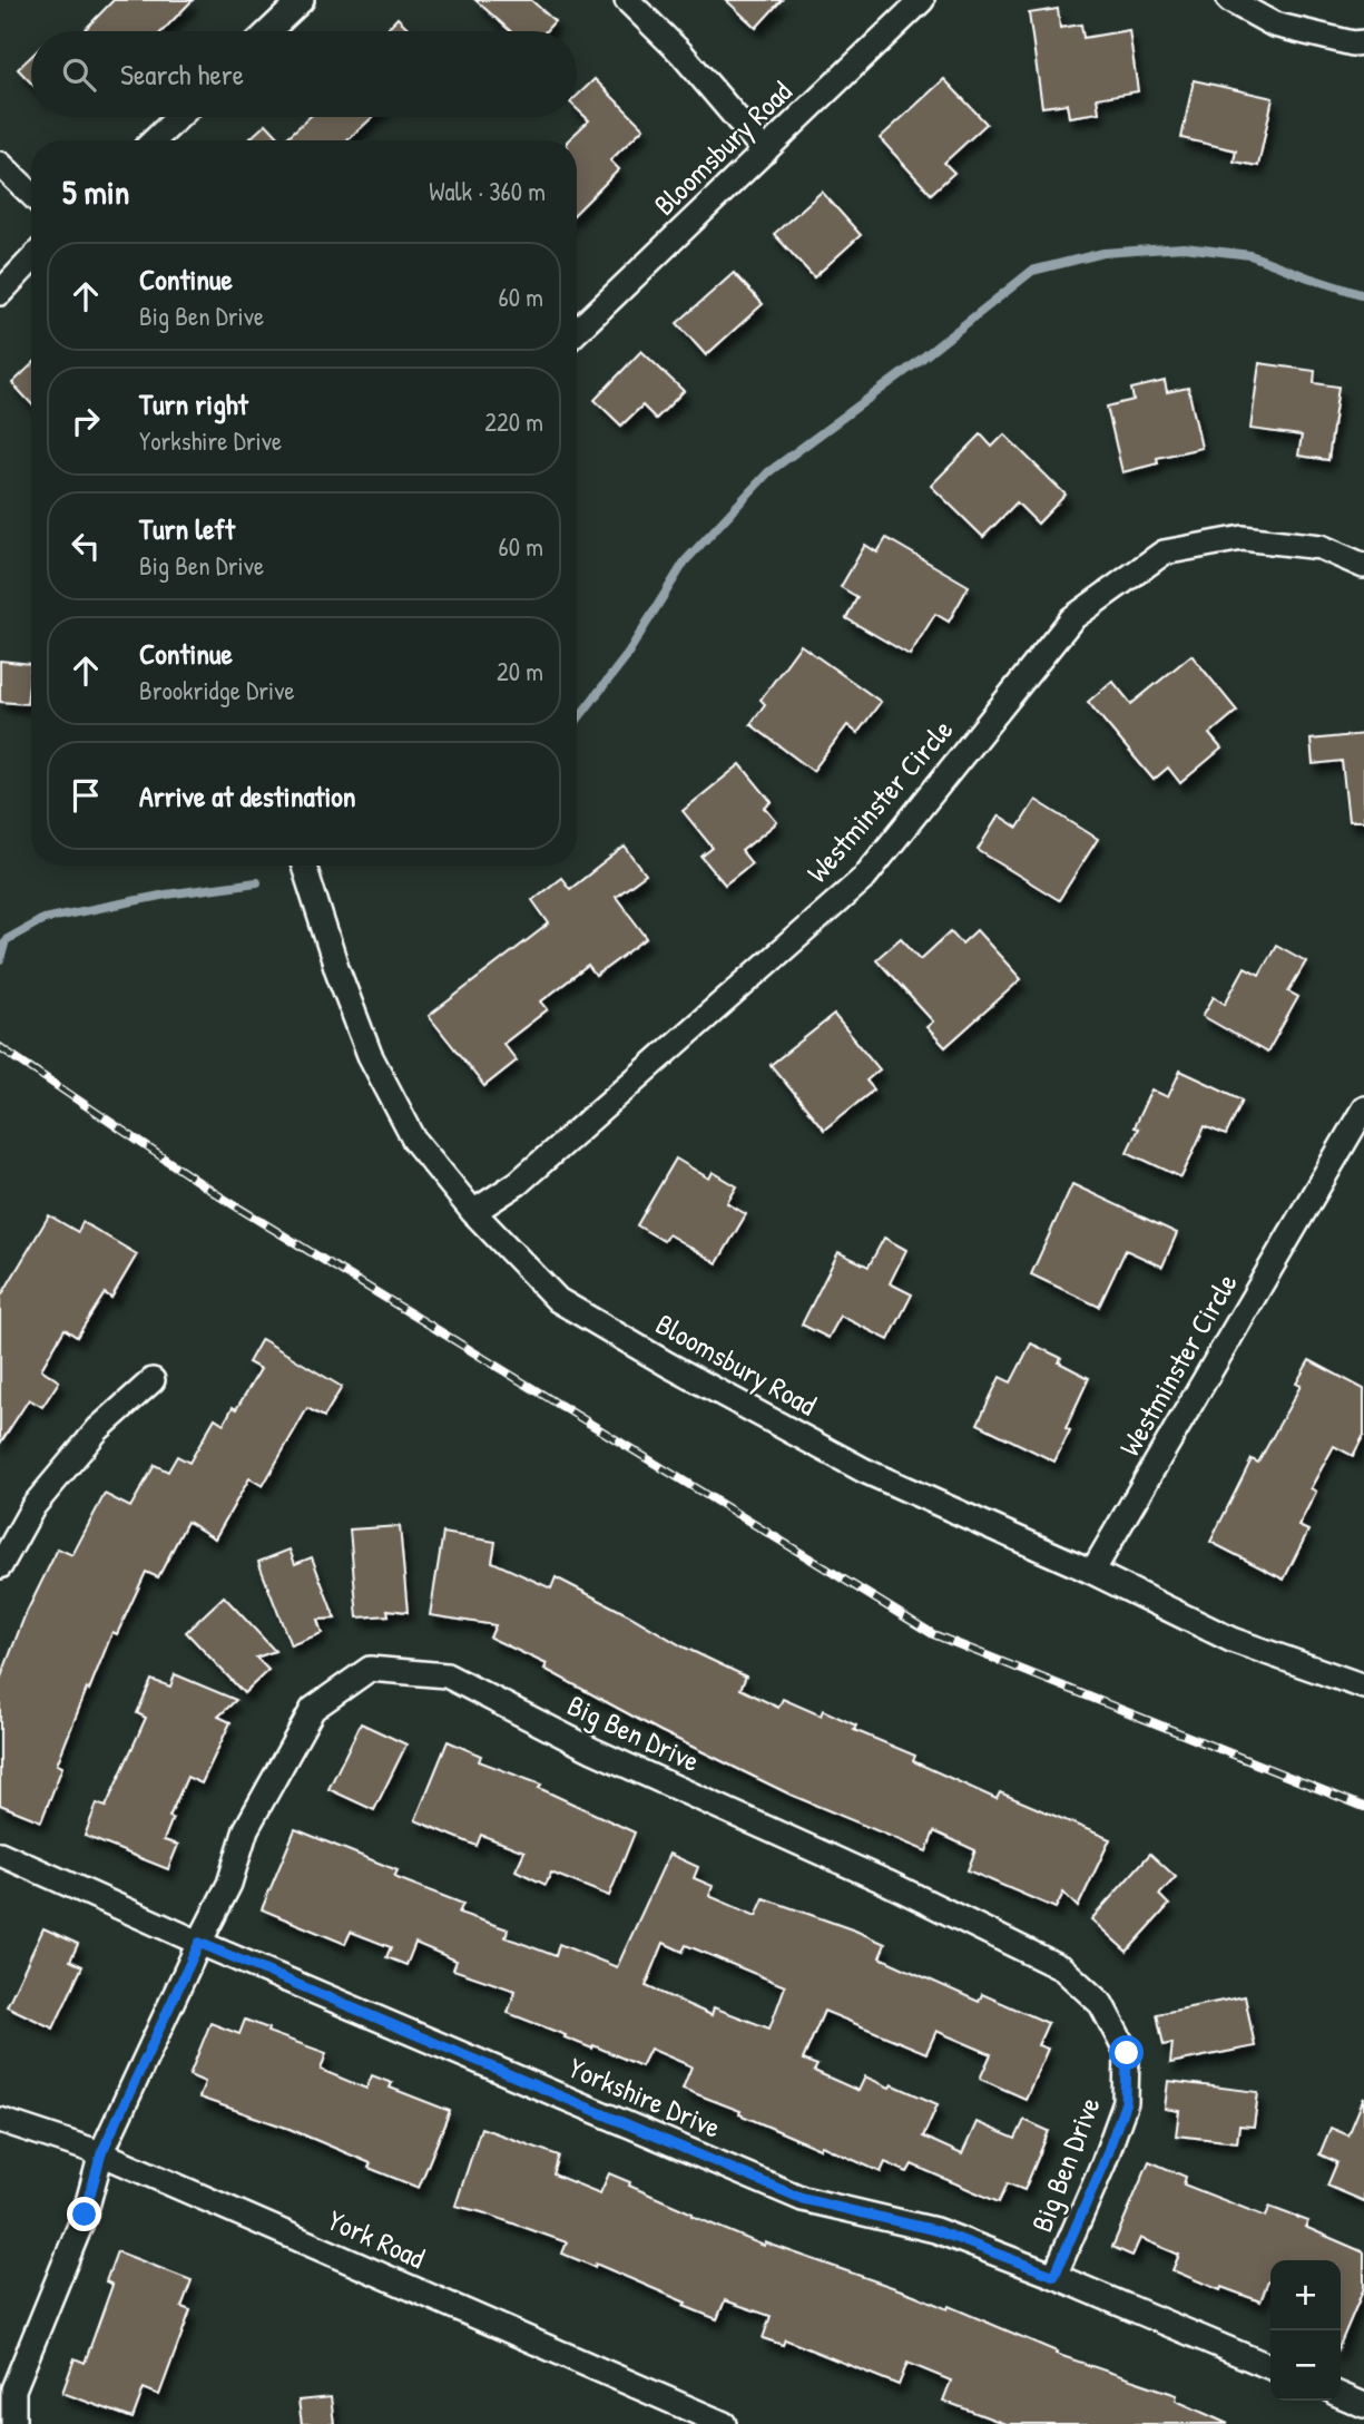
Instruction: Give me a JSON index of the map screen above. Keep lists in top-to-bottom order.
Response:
{
  "streets": {
    "street": [
      "Bloomsbury Road",
      "Westminster Circle",
      "Big Ben Drive",
      "Yorkshire Drive",
      "York Road"
    ]
  },
  "crossings": [
    ["Bloomsbury Road", "Westminster Circle"],
    ["Big Ben Drive", "Yorkshire Drive"],
    ["Big Ben Drive", "York Road"]
  ],
  "page": {
    "search": "Search here",
    "heading": ["5 min", "Walk · 360 m"],
    "list": [
      ["Continue", "Big Ben Drive", "60 m"],
      ["Turn right", "Yorkshire Drive", "220 m"],
      ["Turn left", "Big Ben Drive", "60 m"],
      ["Continue", "Brookridge Drive", "20 m"],
      "Arrive at destination"
    ],
    "map_buttons": ["+", "−"]
  }
}
